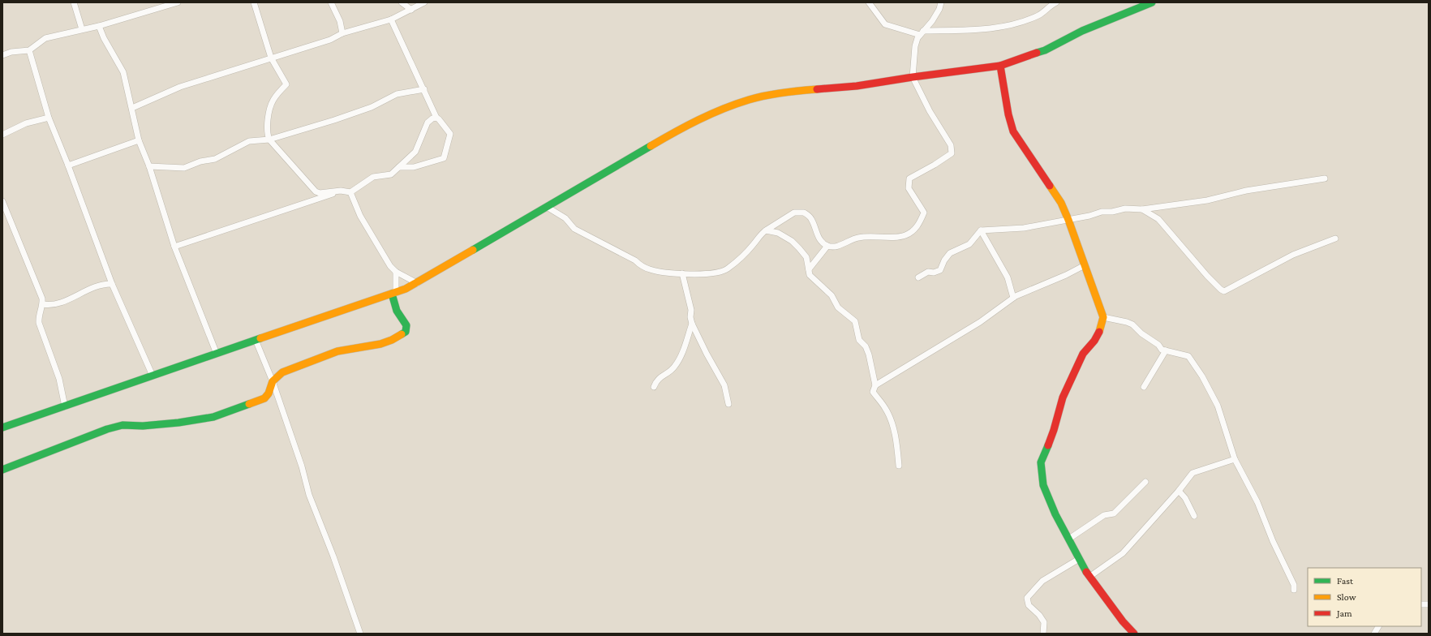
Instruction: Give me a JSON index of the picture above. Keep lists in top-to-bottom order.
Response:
{
  "legend": ["Fast", "Slow", "Jam"]
}
